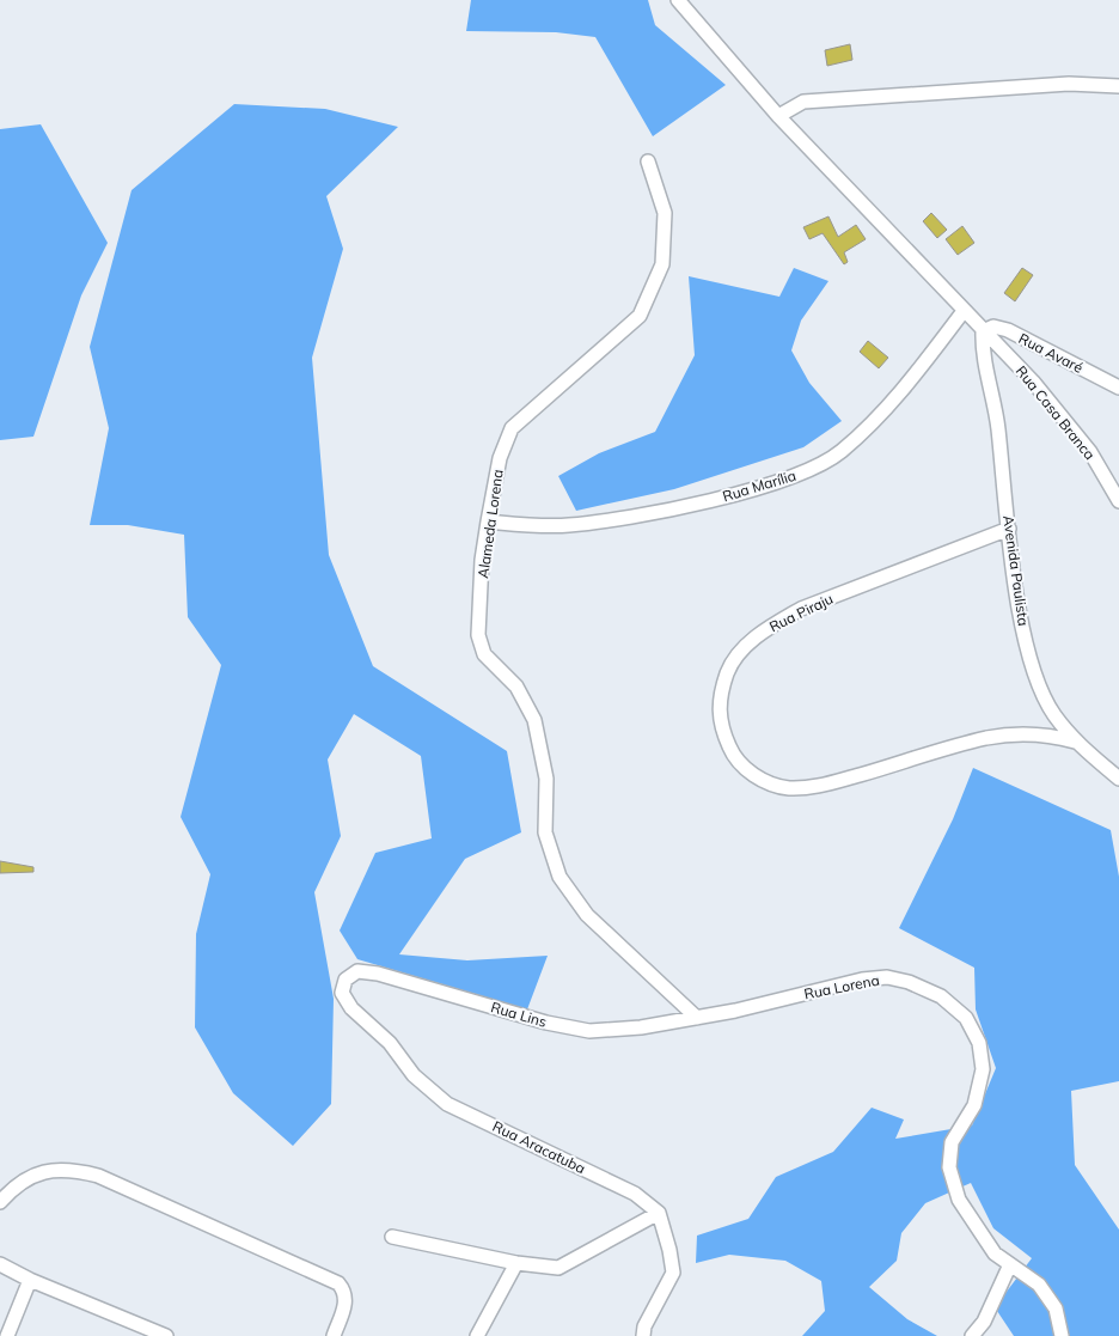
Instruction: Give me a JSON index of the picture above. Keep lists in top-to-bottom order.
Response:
{
  "streets": {
    "street": [
      "Rua Avaré",
      "Rua Casa Branca",
      "Rua Marília",
      "Alameda Lorena",
      "Avenida Paulista",
      "Rua Piraju",
      "Rua Lorena",
      "Rua Lins",
      "Rua Aracatuba"
    ]
  },
  "crossings": [
    ["Rua Avaré", "Rua Casa Branca"],
    ["Rua Avaré", "Avenida Paulista"],
    ["Rua Casa Branca", "Rua Marília"],
    ["Rua Casa Branca", "Avenida Paulista"],
    ["Rua Marília", "Alameda Lorena"],
    ["Alameda Lorena", "Rua Lorena"],
    ["Alameda Lorena", "Rua Lins"],
    ["Avenida Paulista", "Rua Piraju"],
    ["Rua Lorena", "Rua Lins"],
    ["Rua Lins", "Rua Aracatuba"]
  ]
}
